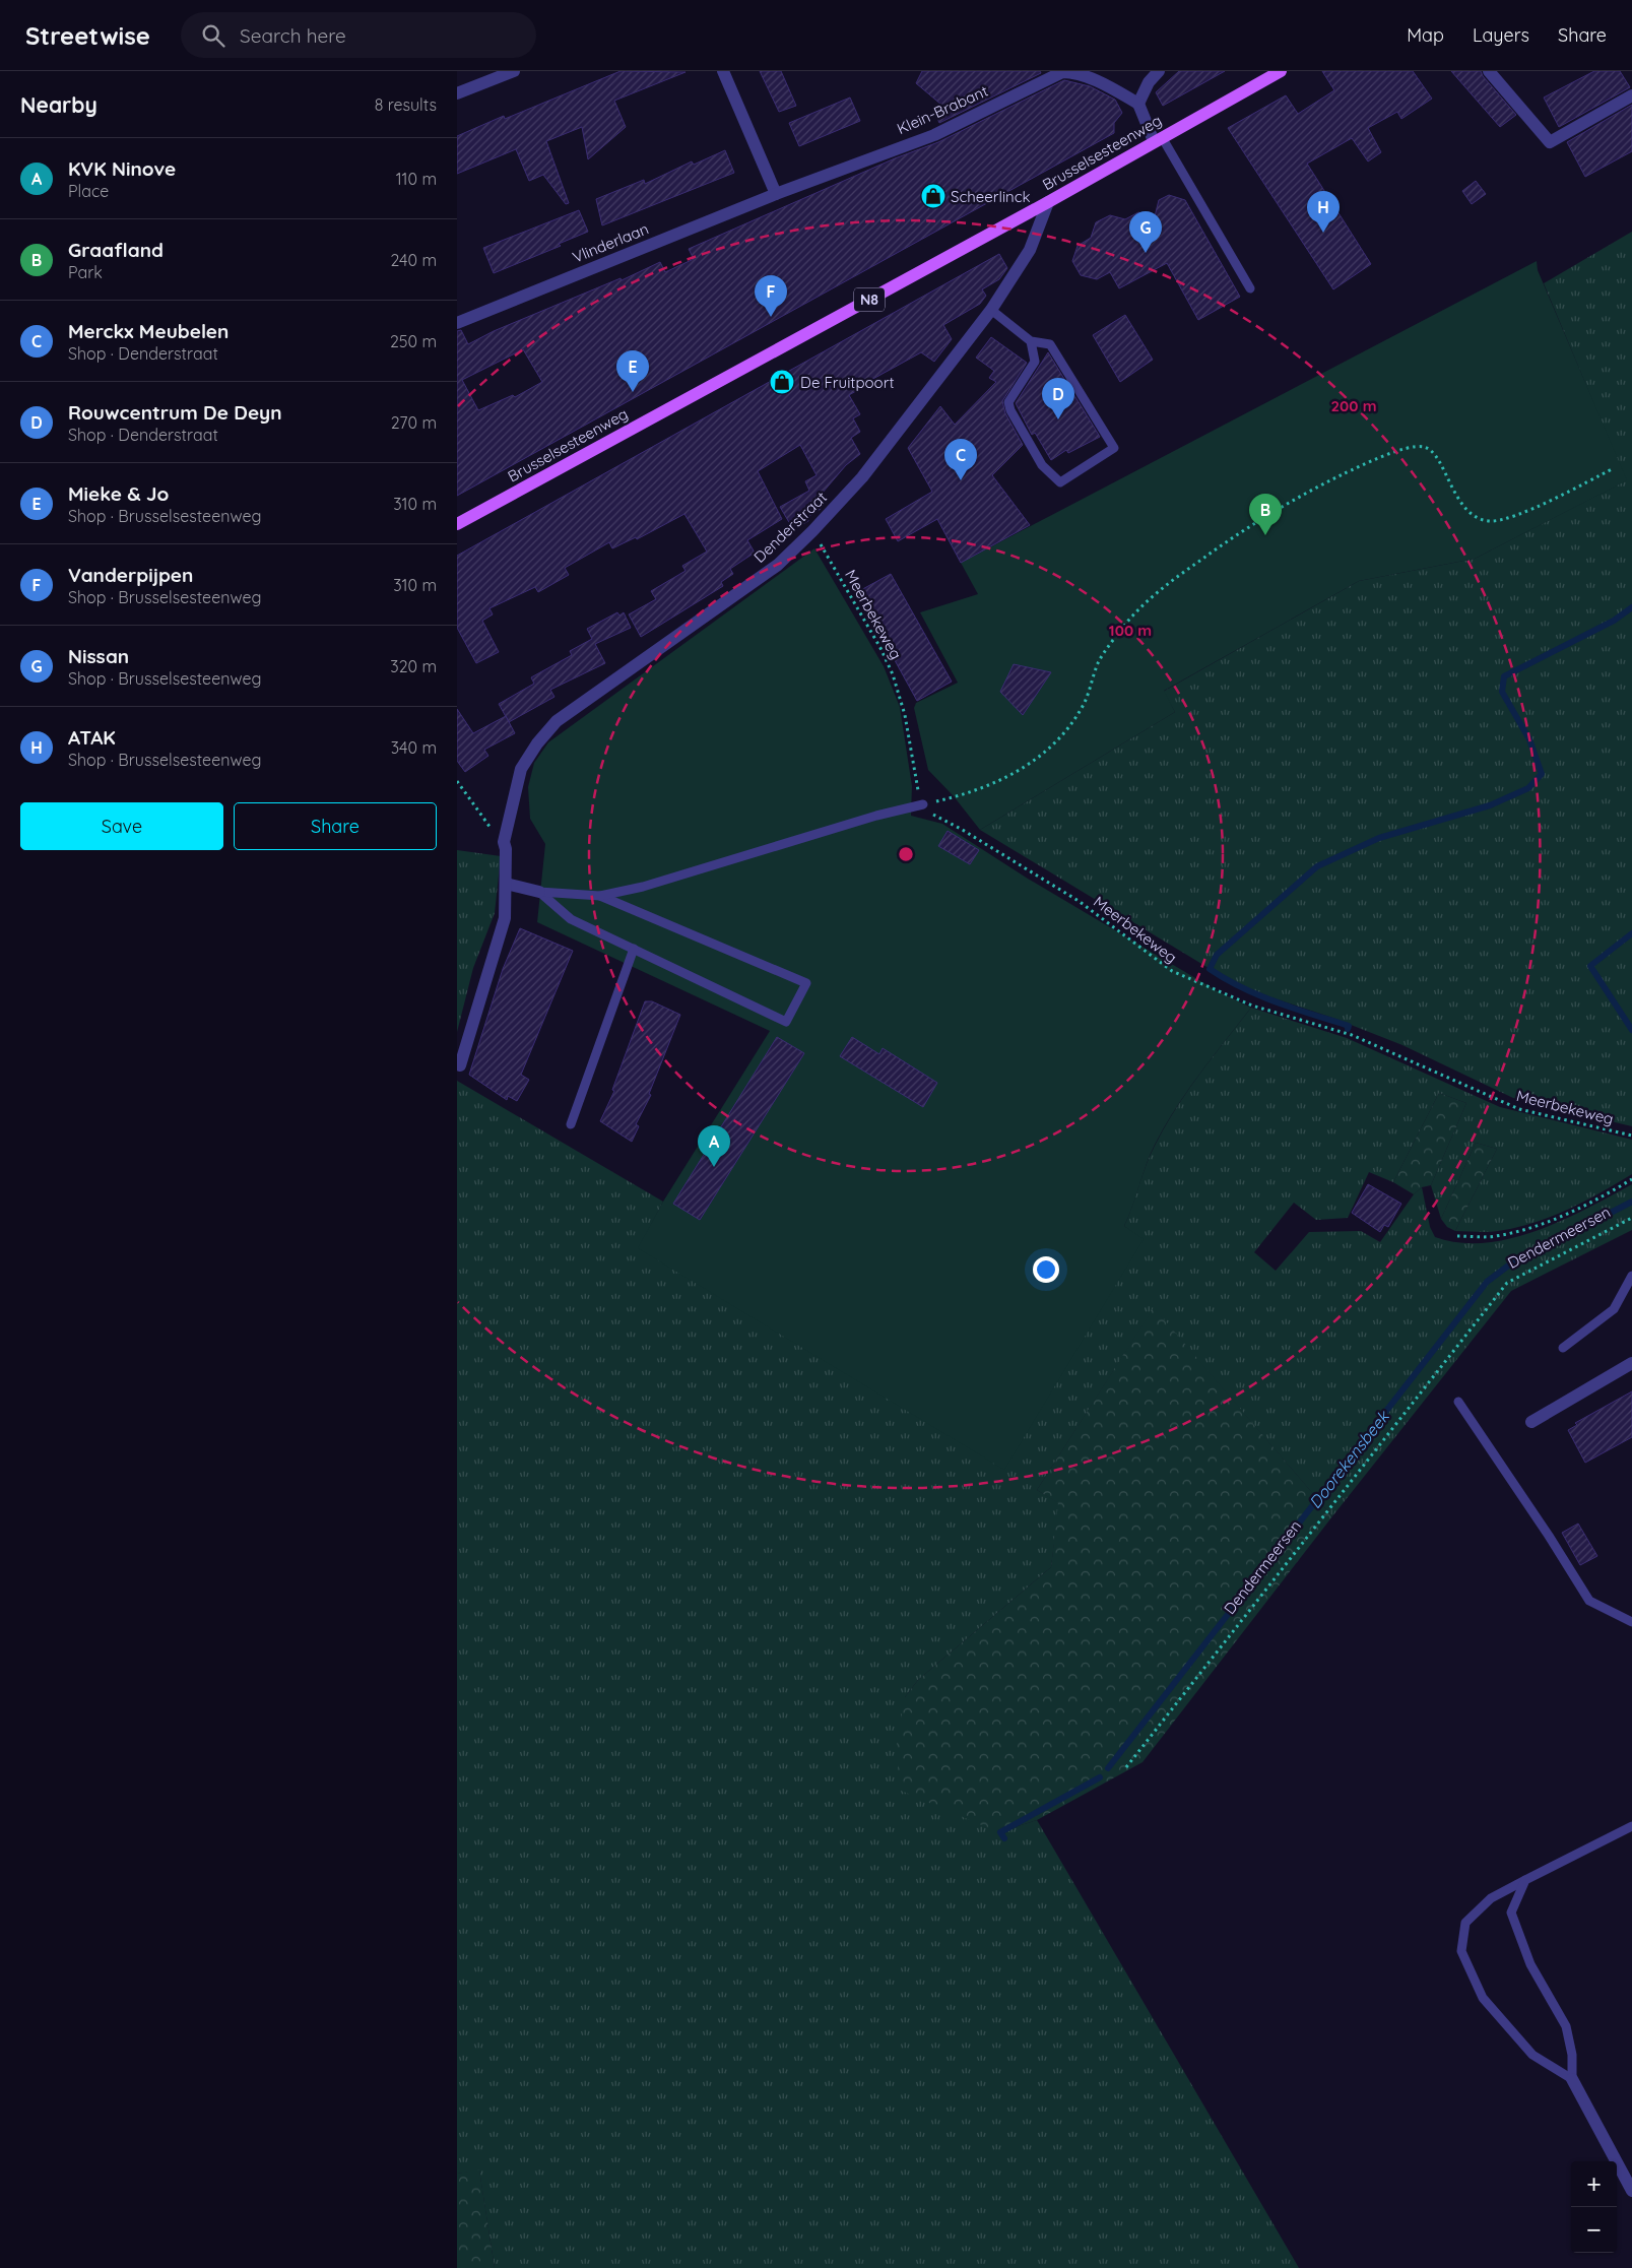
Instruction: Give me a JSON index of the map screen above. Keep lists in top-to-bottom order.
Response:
{
  "streets": {
    "main road": ["Brusselsesteenweg", "N8"],
    "street": ["Klein-Brabant", "Vlinderlaan", "Denderstraat"],
    "path": ["Meerbekeweg", "Dendermeersen"]
  },
  "crossings": [
    ["Klein-Brabant", "Vlinderlaan"],
    ["Brusselsesteenweg", "Denderstraat"],
    ["Denderstraat", "Meerbekeweg"]
  ],
  "water": ["Doorekensbeek"],
  "places": {
    "shop": ["Scheerlinck", "De Fruitpoort"]
  },
  "page": {
    "header": "Streetwise",
    "search": "Search here",
    "nav": ["Map", "Layers", "Share"],
    "heading": ["Nearby", "8 results"],
    "list": [
      {
        "mark": "A",
        "name": "KVK Ninove",
        "note": "Place",
        "value": "110 m"
      },
      {
        "mark": "B",
        "name": "Graafland",
        "note": "Park",
        "value": "240 m"
      },
      {
        "mark": "C",
        "name": "Merckx Meubelen",
        "note": "Shop · Denderstraat",
        "value": "250 m"
      },
      {
        "mark": "D",
        "name": "Rouwcentrum De Deyn",
        "note": "Shop · Denderstraat",
        "value": "270 m"
      },
      {
        "mark": "E",
        "name": "Mieke & Jo",
        "note": "Shop · Brusselsesteenweg",
        "value": "310 m"
      },
      {
        "mark": "F",
        "name": "Vanderpijpen",
        "note": "Shop · Brusselsesteenweg",
        "value": "310 m"
      },
      {
        "mark": "G",
        "name": "Nissan",
        "note": "Shop · Brusselsesteenweg",
        "value": "320 m"
      },
      {
        "mark": "H",
        "name": "ATAK",
        "note": "Shop · Brusselsesteenweg",
        "value": "340 m"
      }
    ],
    "pins": [
      "H",
      "G",
      "F",
      "E",
      "D",
      "C",
      "B",
      "A"
    ],
    "buttons": ["Save", "Share"],
    "map_buttons": ["+", "−"]
  },
  "rings": ["200 m", "100 m"]
}
